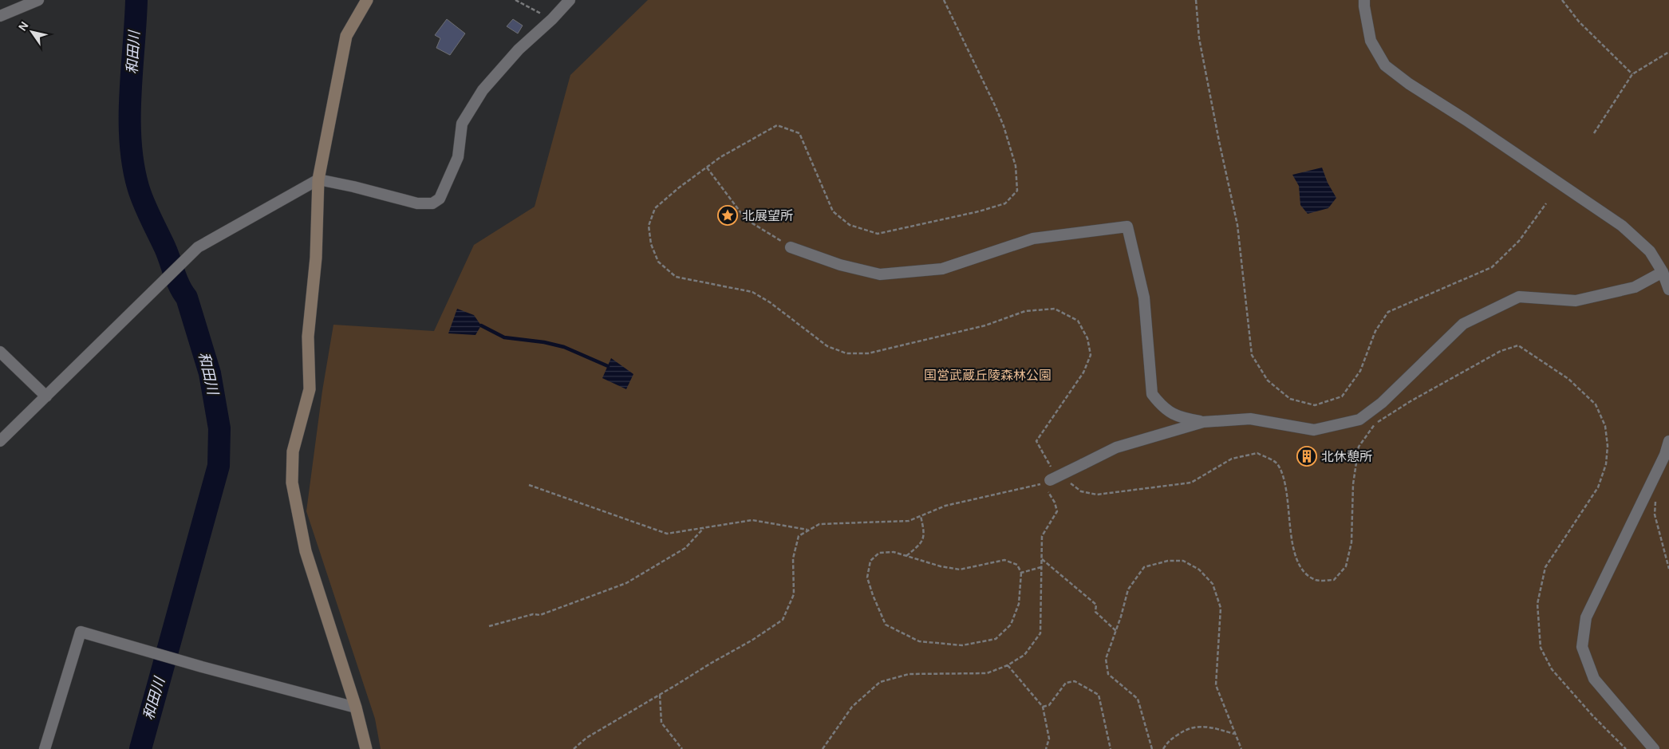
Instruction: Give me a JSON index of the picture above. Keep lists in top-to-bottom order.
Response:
{
  "water": ["和田川"],
  "parks": ["国営武蔵丘陵森林公園"],
  "places": {
    "place": ["北展望所"],
    "building": ["北休憩所"]
  },
  "north": "top left"
}
